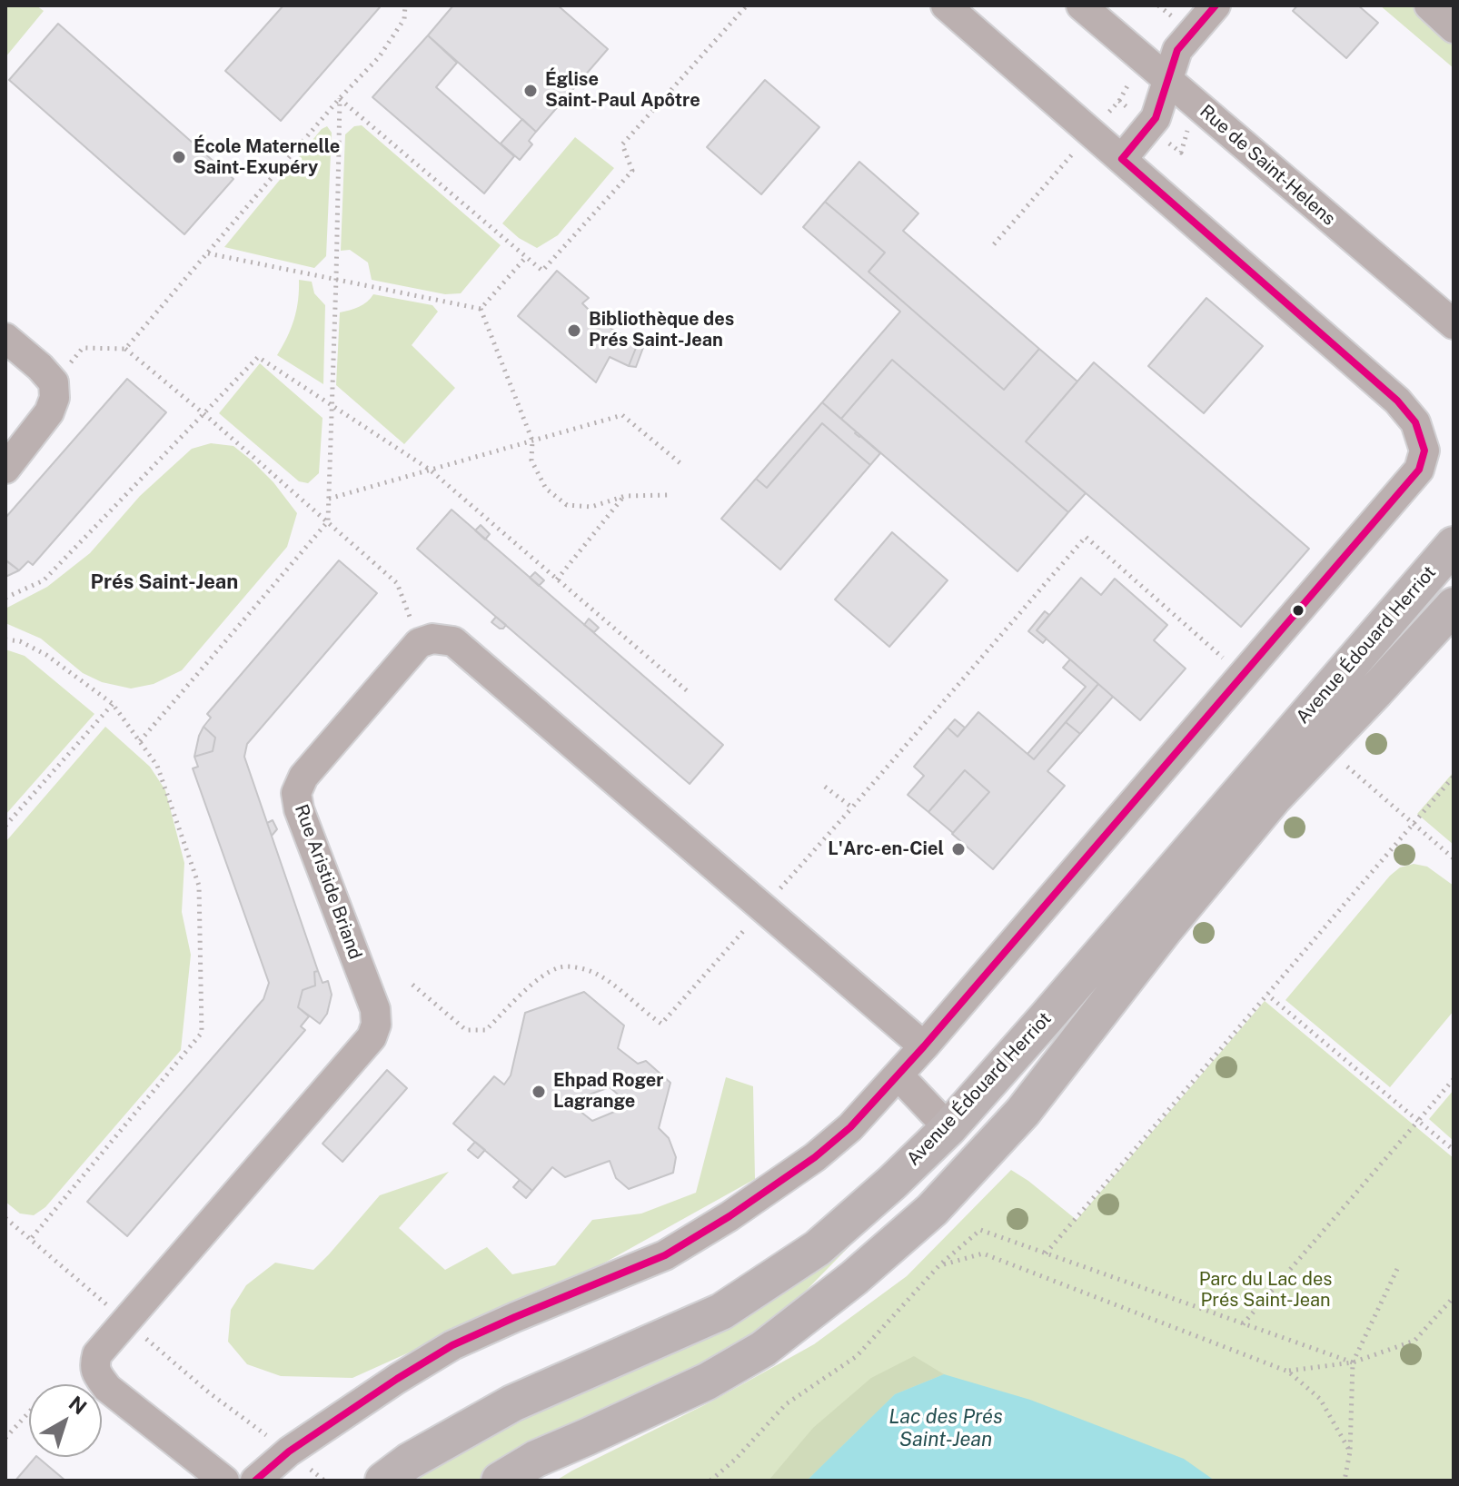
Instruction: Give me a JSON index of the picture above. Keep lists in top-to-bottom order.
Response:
{
  "streets": {
    "main road": ["Avenue Édouard Herriot"],
    "street": ["Rue de Saint-Helens", "Rue Aristide Briand"]
  },
  "districts": ["Prés Saint-Jean"],
  "water": ["Lac des Prés Saint-Jean"],
  "parks": ["Parc du Lac des Prés Saint-Jean"],
  "places": [
    "Église Saint-Paul Apôtre",
    "École Maternelle Saint-Exupéry",
    "Bibliothèque des Prés Saint-Jean",
    "L'Arc-en-Ciel",
    "Ehpad Roger Lagrange"
  ],
  "north": "top right"
}
